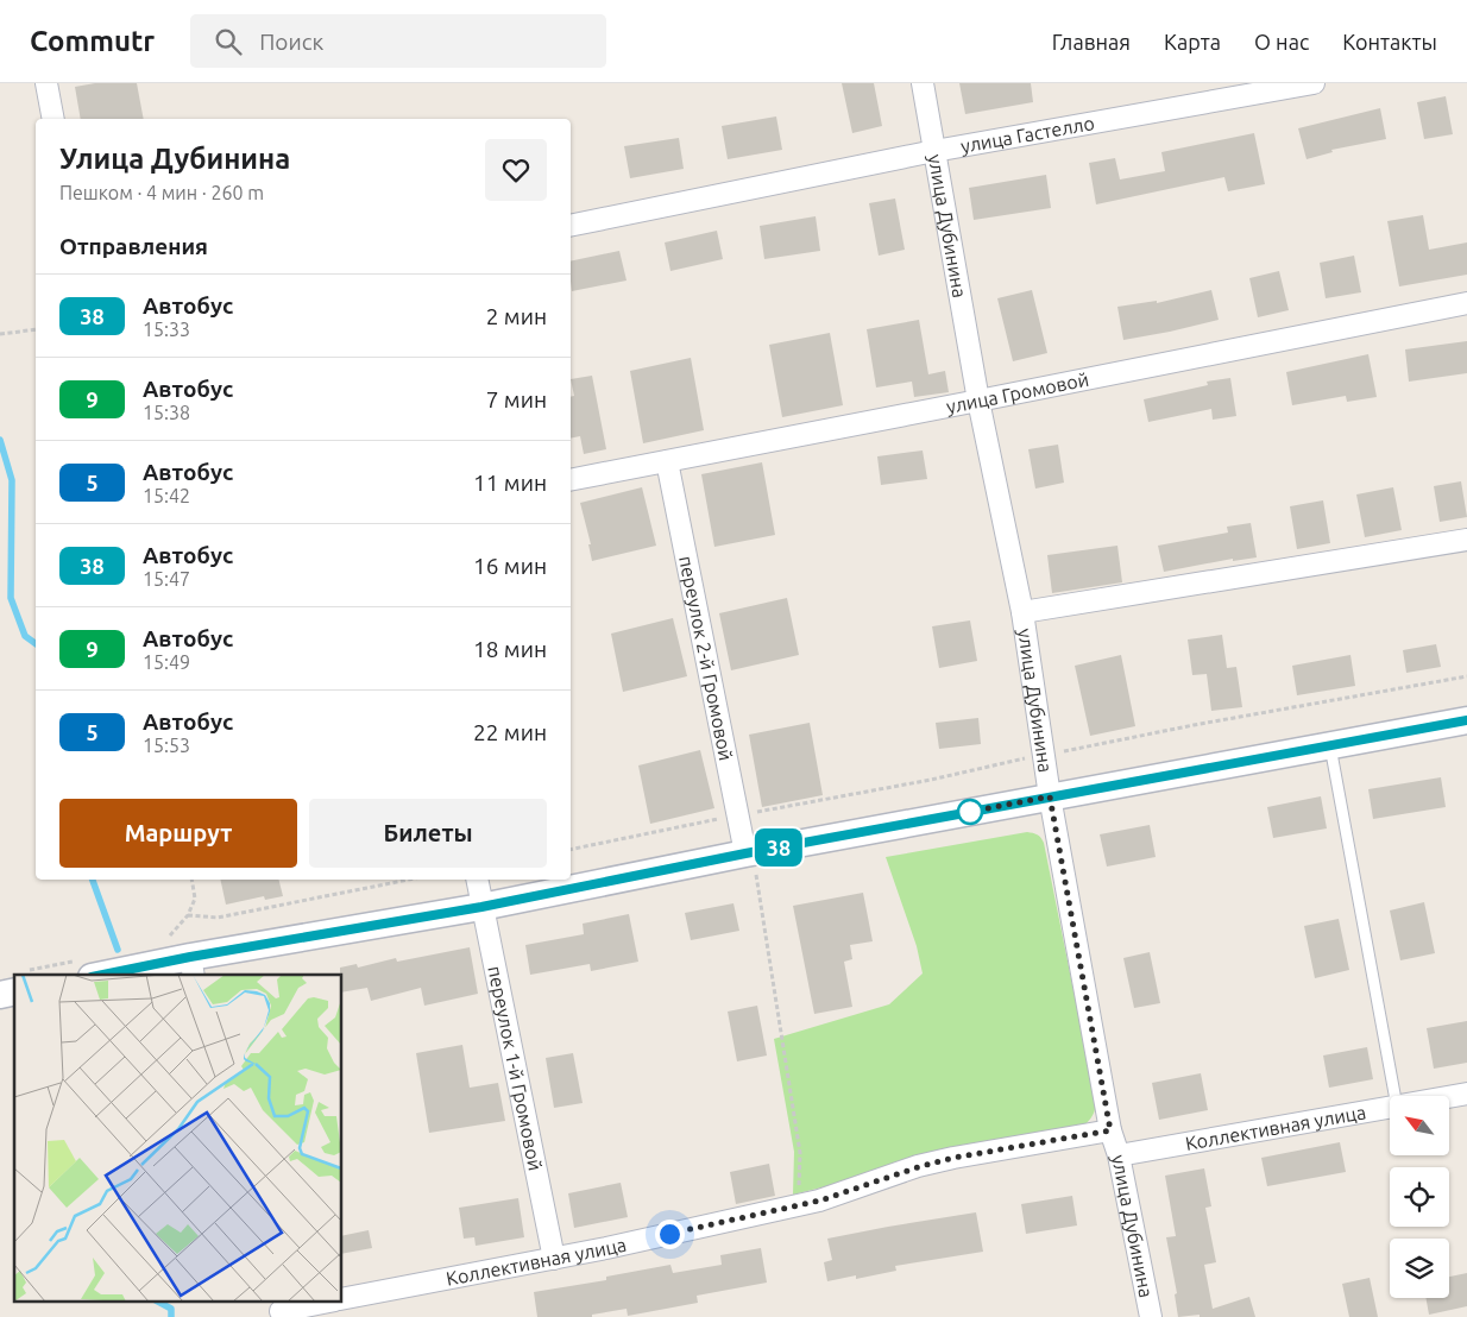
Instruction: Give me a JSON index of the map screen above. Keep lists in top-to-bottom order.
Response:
{
  "streets": {
    "street": [
      "улица Гастелло",
      "улица Дубинина",
      "улица Громовой",
      "переулок 2-й Громовой",
      "переулок 1-й Громовой",
      "Коллективная улица"
    ]
  },
  "crossings": [
    ["улица Гастелло", "улица Дубинина"],
    ["улица Дубинина", "улица Громовой"],
    ["улица Дубинина", "Коллективная улица"],
    ["улица Громовой", "переулок 2-й Громовой"],
    ["переулок 1-й Громовой", "Коллективная улица"]
  ],
  "lines": ["bus line 38"],
  "north": "top left",
  "page": {
    "header": "Commutr",
    "search": "Поиск",
    "nav": [
      "Главная",
      "Карта",
      "О нас",
      "Контакты"
    ],
    "on_map": "38",
    "heading": [
      ["Улица Дубинина", "Пешком · 4 мин · 260 m"],
      "Отправления"
    ],
    "list": [
      {
        "mark": "38",
        "name": "Автобус",
        "note": "15:33",
        "value": "2 мин"
      },
      {
        "mark": "9",
        "name": "Автобус",
        "note": "15:38",
        "value": "7 мин"
      },
      {
        "mark": "5",
        "name": "Автобус",
        "note": "15:42",
        "value": "11 мин"
      },
      {
        "mark": "38",
        "name": "Автобус",
        "note": "15:47",
        "value": "16 мин"
      },
      {
        "mark": "9",
        "name": "Автобус",
        "note": "15:49",
        "value": "18 мин"
      },
      {
        "mark": "5",
        "name": "Автобус",
        "note": "15:53",
        "value": "22 мин"
      }
    ],
    "buttons": ["Маршрут", "Билеты"]
  }
}
